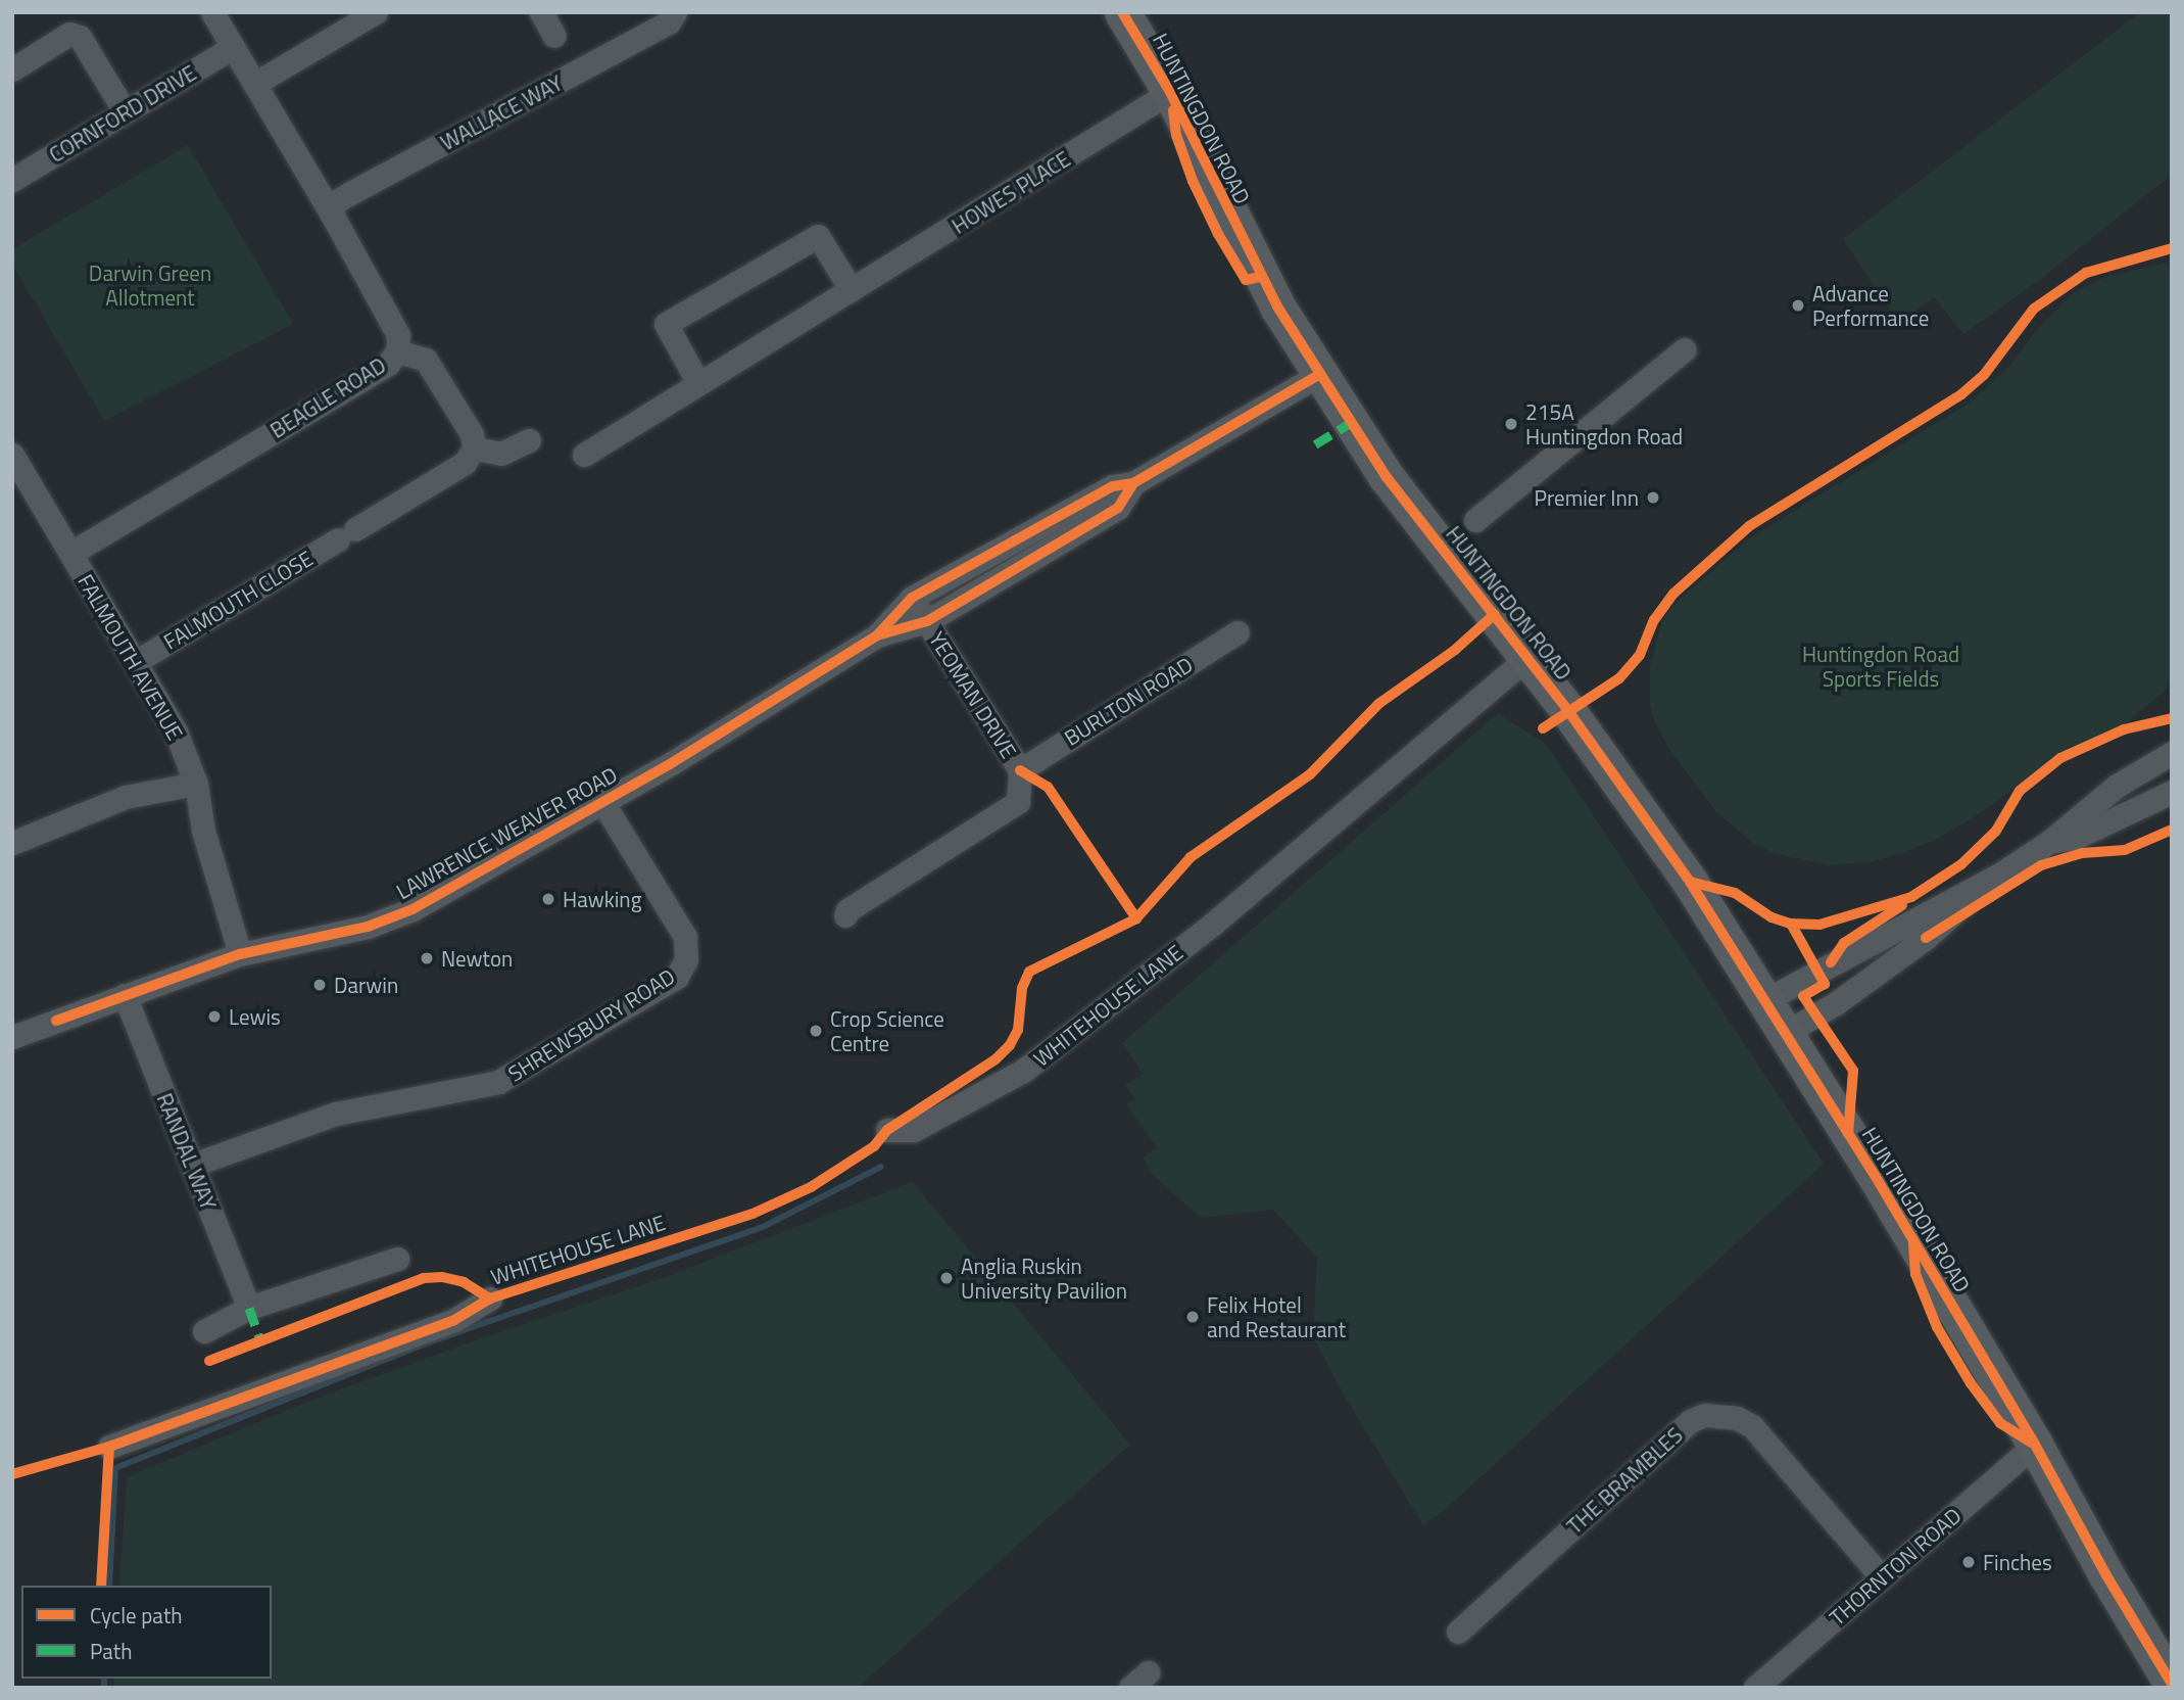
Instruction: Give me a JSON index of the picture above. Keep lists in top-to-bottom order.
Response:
{
  "streets": {
    "main road": ["HUNTINGDON ROAD"],
    "street": [
      "WALLACE WAY",
      "CORNFORD DRIVE",
      "HOWES PLACE",
      "BEAGLE ROAD",
      "FALMOUTH CLOSE",
      "FALMOUTH AVENUE",
      "YEOMAN DRIVE",
      "BURLTON ROAD",
      "LAWRENCE WEAVER ROAD",
      "WHITEHOUSE LANE",
      "SHREWSBURY ROAD",
      "RANDAL WAY",
      "THE BRAMBLES",
      "THORNTON ROAD"
    ]
  },
  "crossings": [
    ["WALLACE WAY", "BEAGLE ROAD"],
    ["CORNFORD DRIVE", "BEAGLE ROAD"],
    ["HUNTINGDON ROAD", "HOWES PLACE"],
    ["HUNTINGDON ROAD", "LAWRENCE WEAVER ROAD"],
    ["HUNTINGDON ROAD", "WHITEHOUSE LANE"],
    ["HUNTINGDON ROAD", "THORNTON ROAD"],
    ["BEAGLE ROAD", "FALMOUTH AVENUE"],
    ["FALMOUTH CLOSE", "FALMOUTH AVENUE"],
    ["FALMOUTH AVENUE", "LAWRENCE WEAVER ROAD"],
    ["YEOMAN DRIVE", "BURLTON ROAD"],
    ["YEOMAN DRIVE", "LAWRENCE WEAVER ROAD"],
    ["LAWRENCE WEAVER ROAD", "SHREWSBURY ROAD"],
    ["LAWRENCE WEAVER ROAD", "RANDAL WAY"],
    ["SHREWSBURY ROAD", "RANDAL WAY"],
    ["THE BRAMBLES", "THORNTON ROAD"]
  ],
  "parks": ["Darwin Green Allotment", "Huntingdon Road Sports Fields"],
  "places": [
    "Advance Performance",
    "215A Huntingdon Road",
    "Premier Inn",
    "Hawking",
    "Newton",
    "Darwin",
    "Lewis",
    "Crop Science Centre",
    "Anglia Ruskin University Pavilion",
    "Felix Hotel and Restaurant",
    "Finches"
  ],
  "legend": ["Cycle path", "Path"]
}
